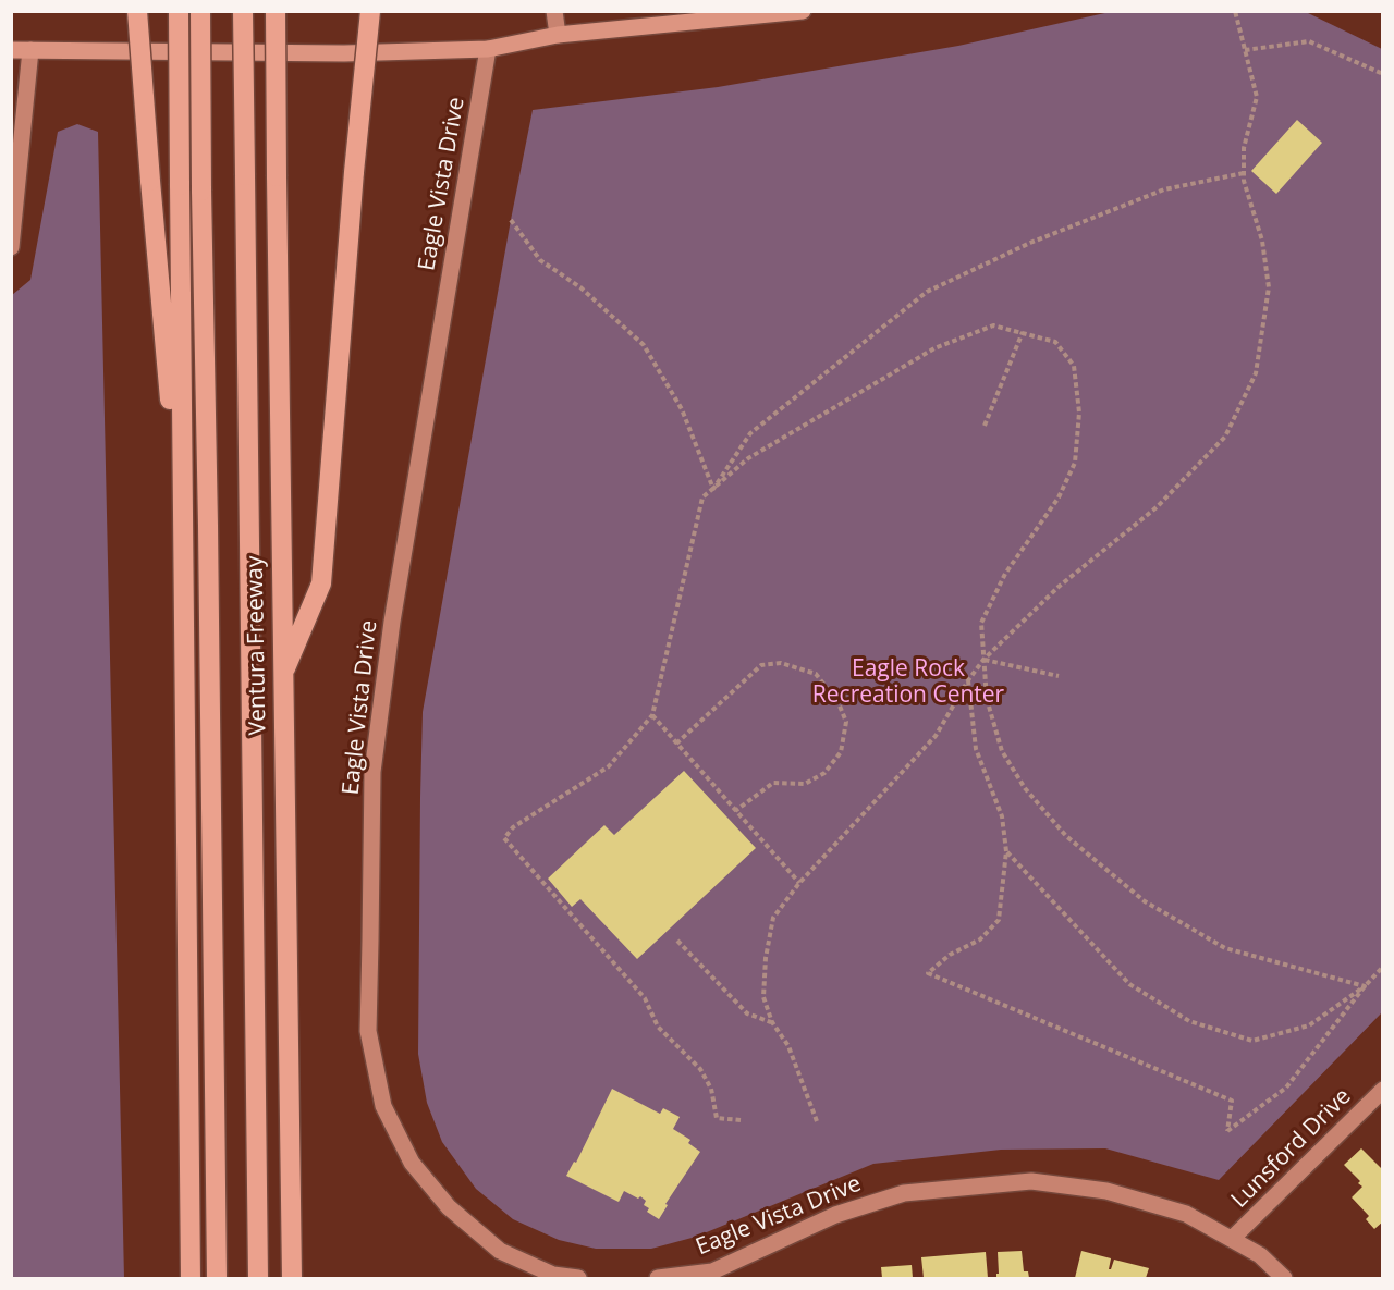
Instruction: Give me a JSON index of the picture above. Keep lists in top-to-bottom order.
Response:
{
  "streets": {
    "highway": ["Ventura Freeway"],
    "street": ["Eagle Vista Drive", "Lunsford Drive"]
  },
  "crossings": [
    ["Eagle Vista Drive", "Lunsford Drive"]
  ],
  "parks": ["Eagle Rock Recreation Center"]
}
